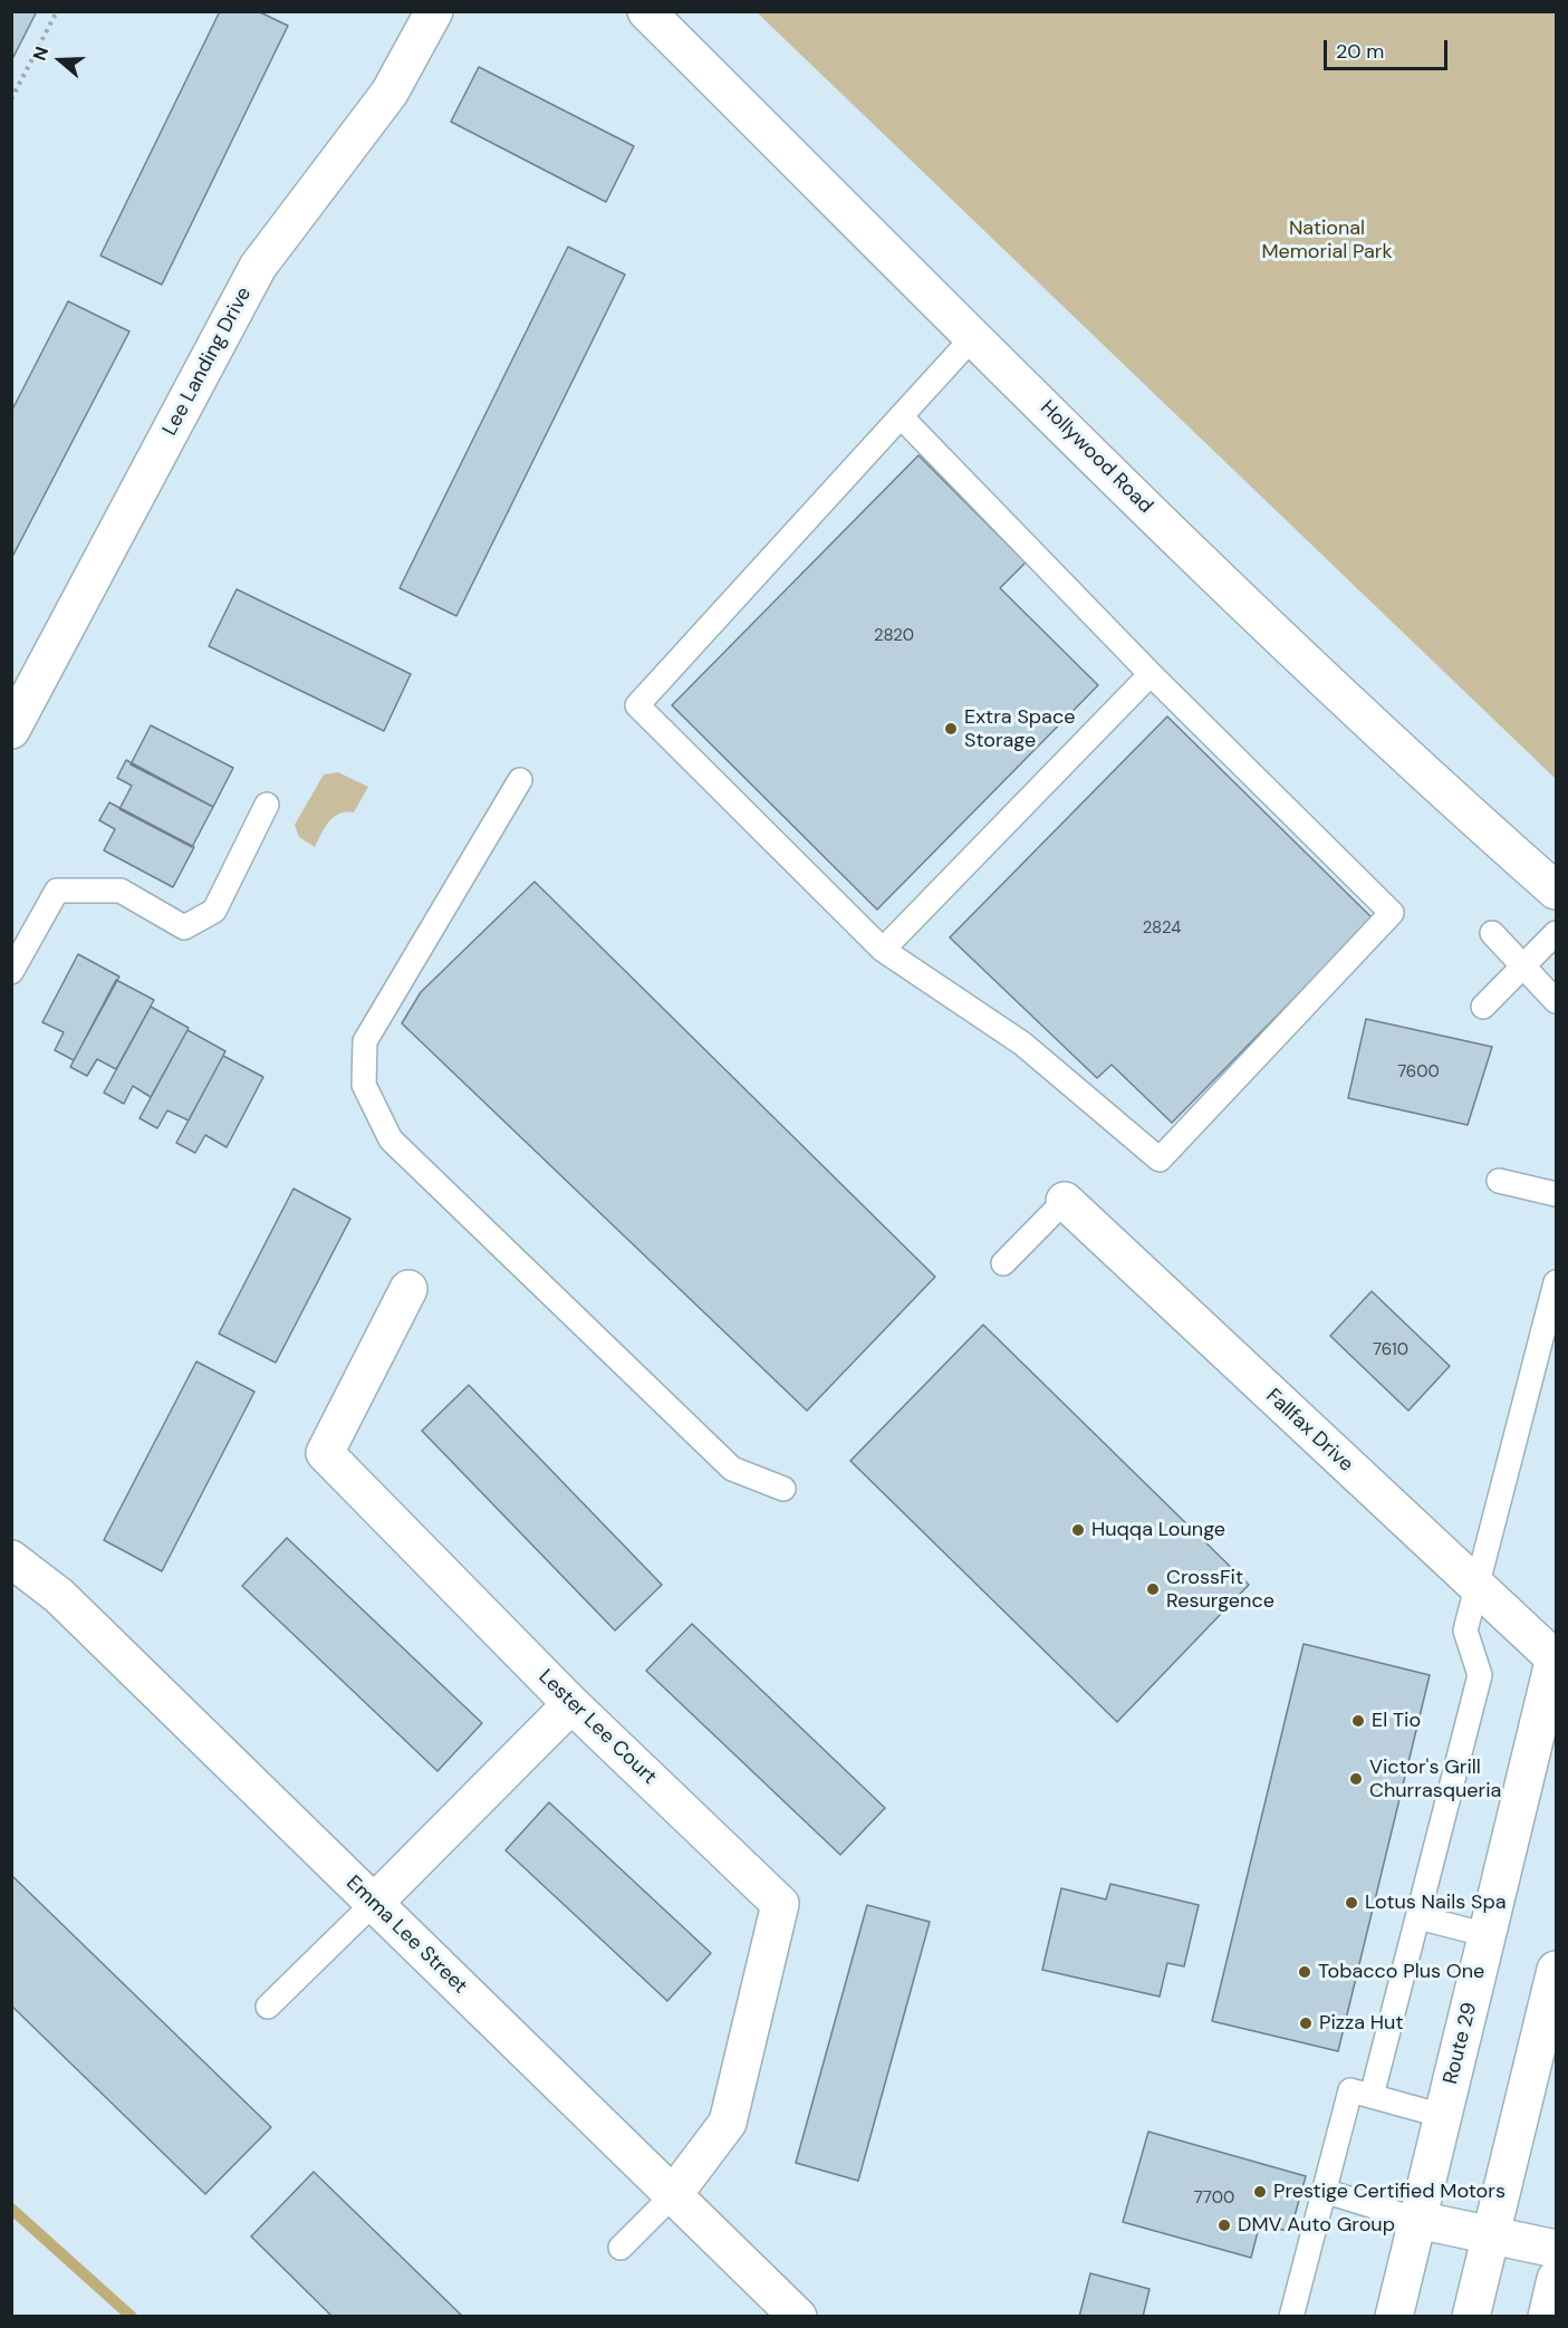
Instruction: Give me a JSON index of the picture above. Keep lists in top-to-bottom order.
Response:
{
  "streets": {
    "street": [
      "Lee Landing Drive",
      "Hollywood Road",
      "Fallfax Drive",
      "Lester Lee Court",
      "Emma Lee Street",
      "Route 29"
    ]
  },
  "crossings": [
    ["Fallfax Drive", "Route 29"],
    ["Lester Lee Court", "Emma Lee Street"]
  ],
  "parks": ["National Memorial Park"],
  "places": [
    "Extra Space Storage",
    "Huqqa Lounge",
    "CrossFit Resurgence",
    "El Tio",
    "Victor's Grill Churrasqueria",
    "Lotus Nails Spa",
    "Tobacco Plus One",
    "Pizza Hut",
    "Prestige Certified Motors",
    "DMV Auto Group"
  ],
  "house_numbers": [
    "2820",
    "2824",
    "7600",
    "7610",
    "7700"
  ],
  "scale_bar": "20 m",
  "north": "left"
}
